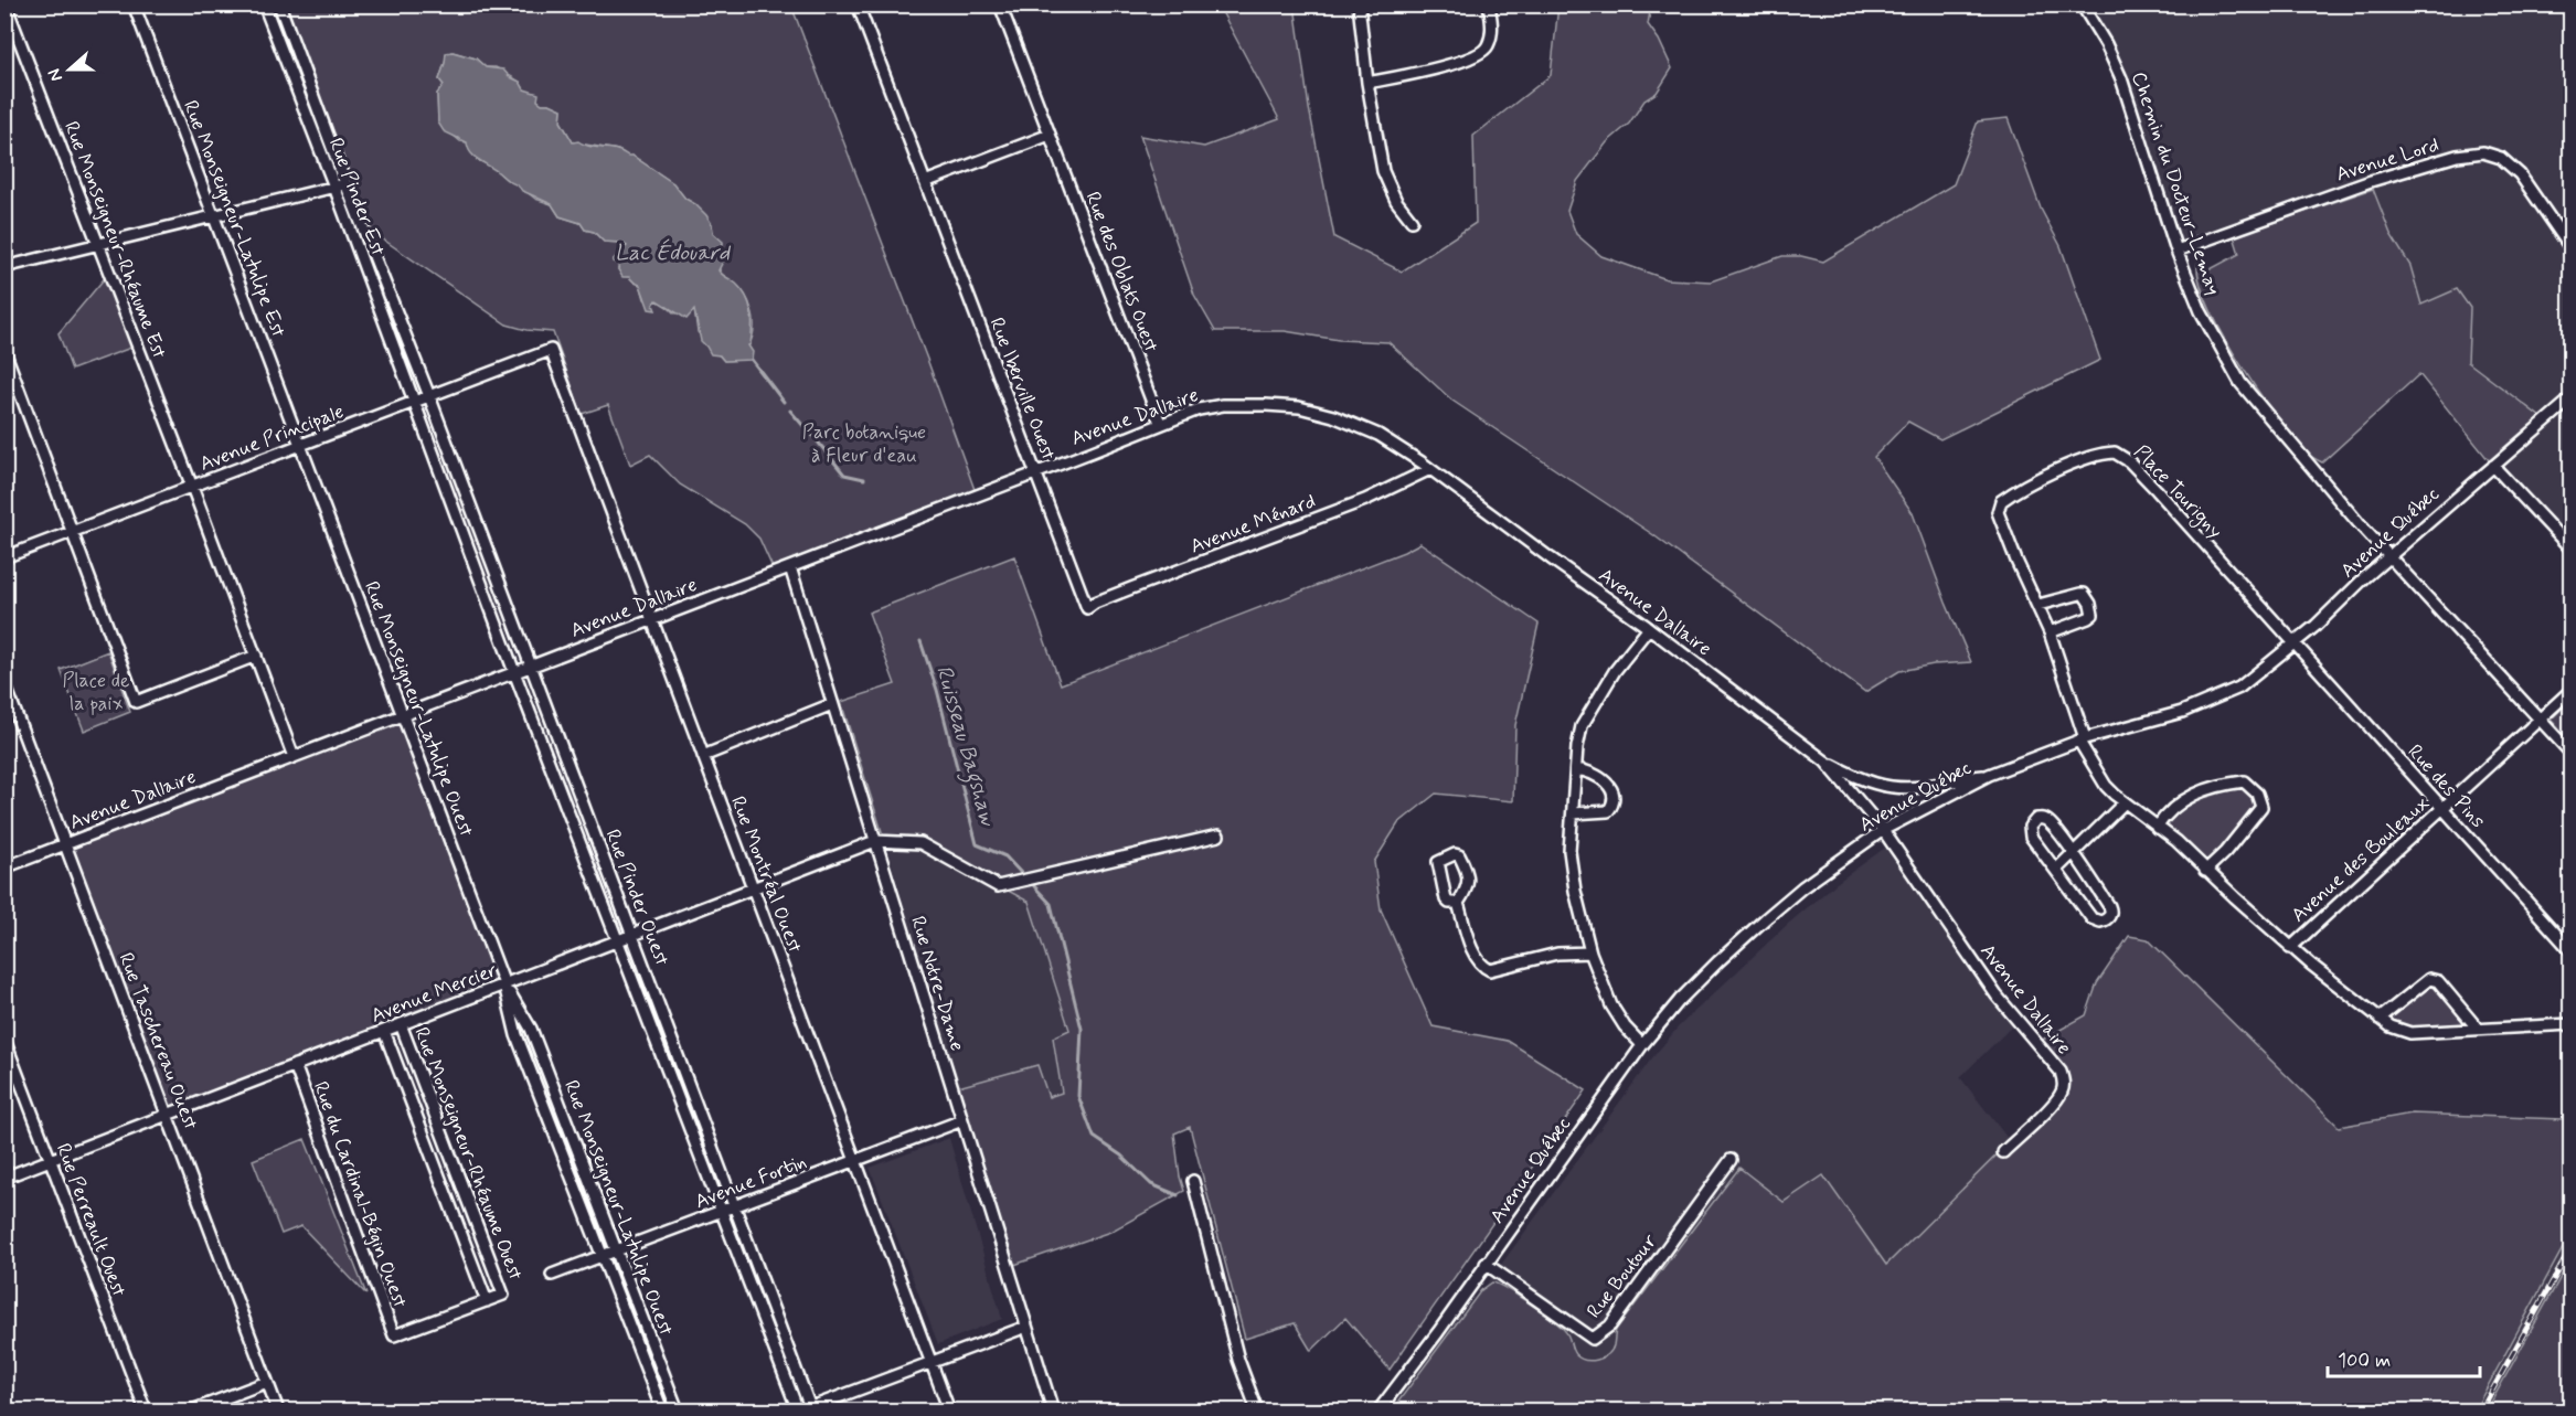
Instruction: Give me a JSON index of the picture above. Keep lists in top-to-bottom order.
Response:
{
  "streets": {
    "street": [
      "Avenue Lord",
      "Chemin du Docteur-Lemay",
      "Rue Pinder Est",
      "Rue Monseigneur-Latulipe Est",
      "Rue Monseigneur-Rhéaume Est",
      "Rue des Oblats Ouest",
      "Rue Iberville Ouest",
      "Avenue Dallaire",
      "Avenue Principale",
      "Place Tourigny",
      "Avenue Ménard",
      "Avenue Québec",
      "Rue Monseigneur-Latulipe Ouest",
      "Rue des Pins",
      "Avenue des Bouleaux",
      "Rue Montréal Ouest",
      "Rue Pinder Ouest",
      "Rue Notre-Dame",
      "Avenue Mercier",
      "Rue Taschereau Ouest",
      "Rue Monseigneur-Rhéaume Ouest",
      "Avenue Fortin",
      "Rue du Cardinal-Bégin Ouest",
      "Rue Perreault Ouest",
      "Rue Boutour"
    ]
  },
  "crossings": [
    ["Avenue Lord", "Chemin du Docteur-Lemay"],
    ["Chemin du Docteur-Lemay", "Avenue Québec"],
    ["Chemin du Docteur-Lemay", "Avenue des Bouleaux"],
    ["Rue Pinder Est", "Avenue Principale"],
    ["Rue Pinder Est", "Rue Pinder Ouest"],
    ["Rue Monseigneur-Latulipe Est", "Avenue Principale"],
    ["Rue Monseigneur-Latulipe Est", "Rue Monseigneur-Latulipe Ouest"],
    ["Rue Monseigneur-Rhéaume Est", "Avenue Principale"],
    ["Rue des Oblats Ouest", "Avenue Dallaire"],
    ["Rue Iberville Ouest", "Avenue Dallaire"],
    ["Rue Iberville Ouest", "Avenue Ménard"],
    ["Avenue Dallaire", "Avenue Ménard"],
    ["Avenue Dallaire", "Avenue Québec"],
    ["Avenue Dallaire", "Rue Monseigneur-Latulipe Ouest"],
    ["Avenue Dallaire", "Rue Montréal Ouest"],
    ["Avenue Dallaire", "Rue Pinder Ouest"],
    ["Avenue Dallaire", "Rue Notre-Dame"],
    ["Avenue Dallaire", "Rue Taschereau Ouest"],
    ["Avenue Principale", "Rue Monseigneur-Latulipe Ouest"],
    ["Avenue Principale", "Rue Montréal Ouest"],
    ["Avenue Principale", "Rue Pinder Ouest"],
    ["Place Tourigny", "Avenue Québec"],
    ["Place Tourigny", "Rue des Pins"],
    ["Place Tourigny", "Avenue des Bouleaux"],
    ["Avenue Québec", "Rue des Pins"],
    ["Avenue Québec", "Rue Boutour"],
    ["Rue Monseigneur-Latulipe Ouest", "Avenue Mercier"],
    ["Rue Monseigneur-Latulipe Ouest", "Avenue Fortin"],
    ["Rue des Pins", "Avenue des Bouleaux"],
    ["Rue Montréal Ouest", "Avenue Mercier"],
    ["Rue Montréal Ouest", "Avenue Fortin"],
    ["Rue Pinder Ouest", "Avenue Mercier"],
    ["Rue Pinder Ouest", "Avenue Fortin"],
    ["Rue Notre-Dame", "Avenue Mercier"],
    ["Rue Notre-Dame", "Avenue Fortin"],
    ["Avenue Mercier", "Rue Taschereau Ouest"],
    ["Avenue Mercier", "Rue Monseigneur-Rhéaume Ouest"],
    ["Avenue Mercier", "Rue du Cardinal-Bégin Ouest"],
    ["Avenue Mercier", "Rue Perreault Ouest"],
    ["Rue Monseigneur-Rhéaume Ouest", "Rue du Cardinal-Bégin Ouest"]
  ],
  "water": ["Lac Édouard", "Ruisseau Bagshaw"],
  "parks": ["Parc botanique à Fleur d'eau", "Place de la paix"],
  "scale_bar": "100 m",
  "north": "left"
}
